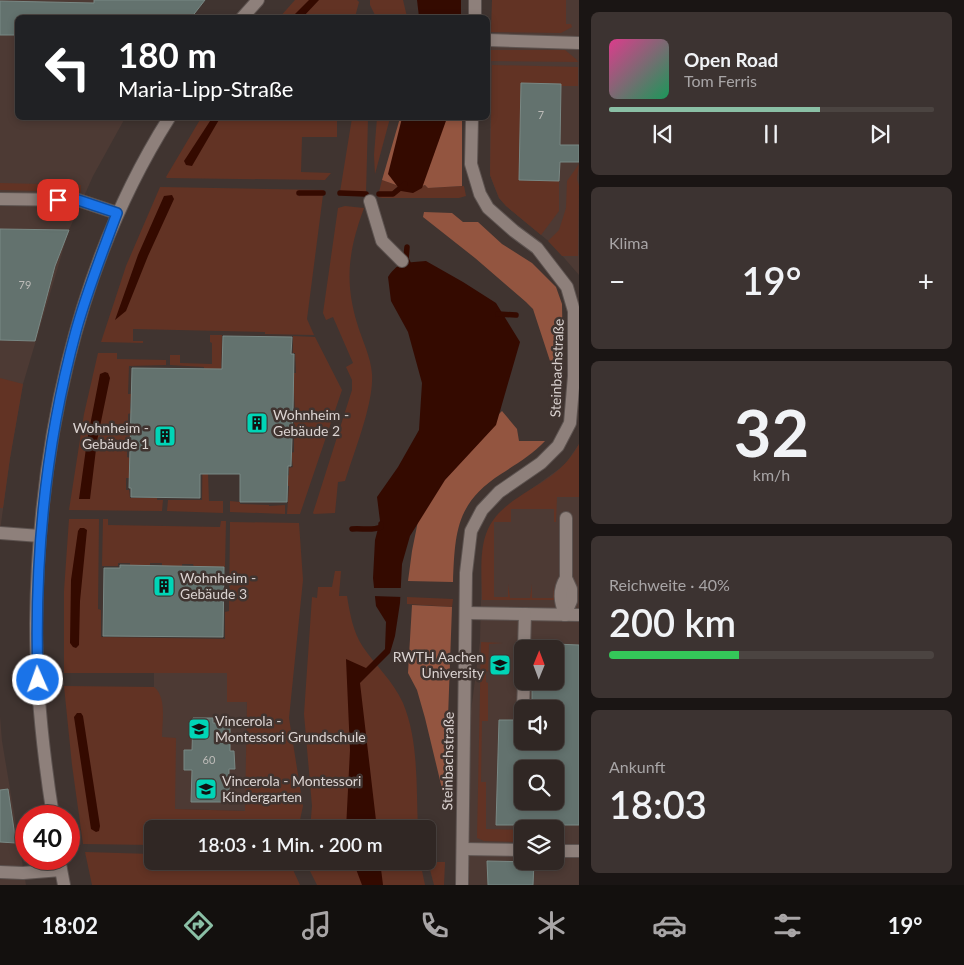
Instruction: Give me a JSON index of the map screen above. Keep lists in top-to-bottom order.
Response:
{
  "streets": {
    "street": ["Steinbachstraße"]
  },
  "places": {
    "building": ["Wohnheim - Gebäude 2", "Wohnheim - Gebäude 1", "Wohnheim - Gebäude 3"],
    "school or university": ["RWTH Aachen University", "Vincerola - Montessori Grundschule", "Vincerola - Montessori Kindergarten"]
  },
  "house_numbers": ["7", "79", "60"],
  "north": "top",
  "page": {
    "turn": ["180 m", "Maria-Lipp-Straße"],
    "song": ["Open Road", "Tom Ferris"],
    "tile": [
      "Klima",
      ["32", "km/h"],
      ["Reichweite · 40%", "200 km"],
      ["Ankunft", "18:03"]
    ],
    "heat": ["−", "19°", "+"],
    "limit": "40",
    "trip": "18:03 · 1 Min. · 200 m",
    "tabs": ["18:02", "19°"]
  }
}
